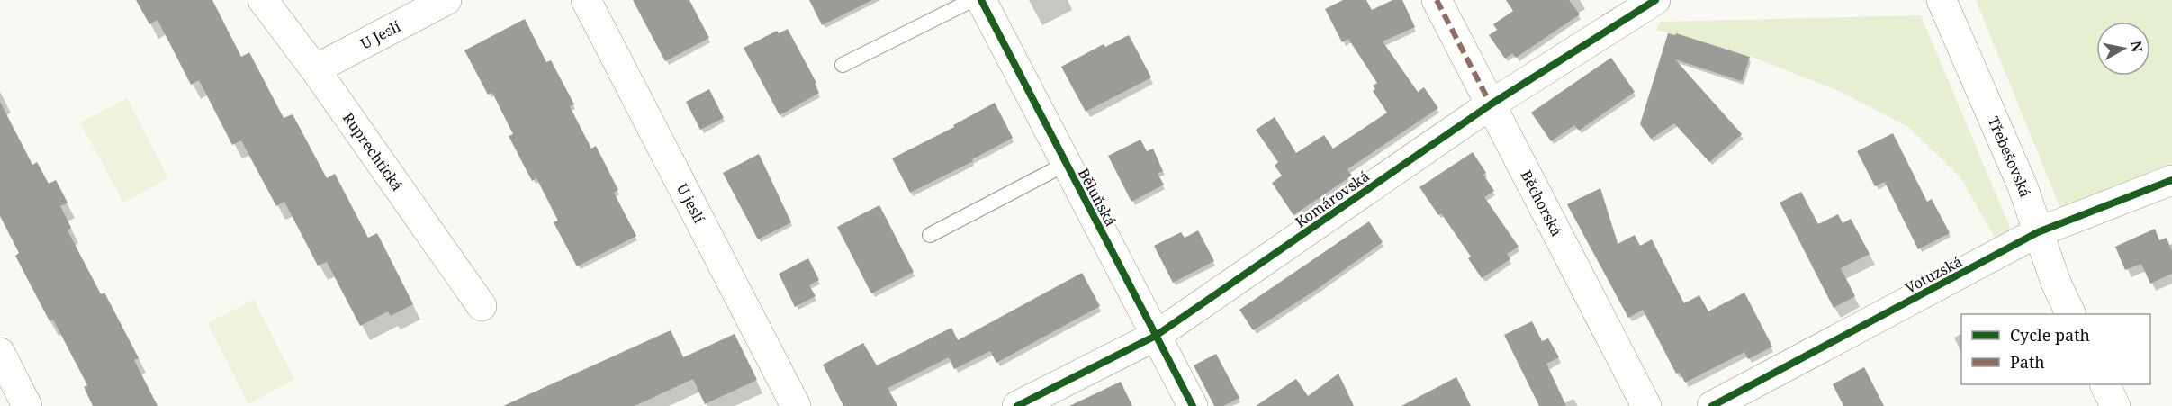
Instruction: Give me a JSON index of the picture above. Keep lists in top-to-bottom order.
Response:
{
  "streets": {
    "street": [
      "U Jeslí",
      "Ruprechtická",
      "Třebešovská",
      "Běluňská",
      "Komárovská",
      "U jeslí",
      "Běchorská",
      "Votuzská"
    ]
  },
  "crossings": [
    ["U Jeslí", "Ruprechtická"],
    ["Třebešovská", "Votuzská"],
    ["Běluňská", "Komárovská"],
    ["Komárovská", "Běchorská"]
  ],
  "legend": ["Cycle path", "Path"],
  "north": "right"
}
